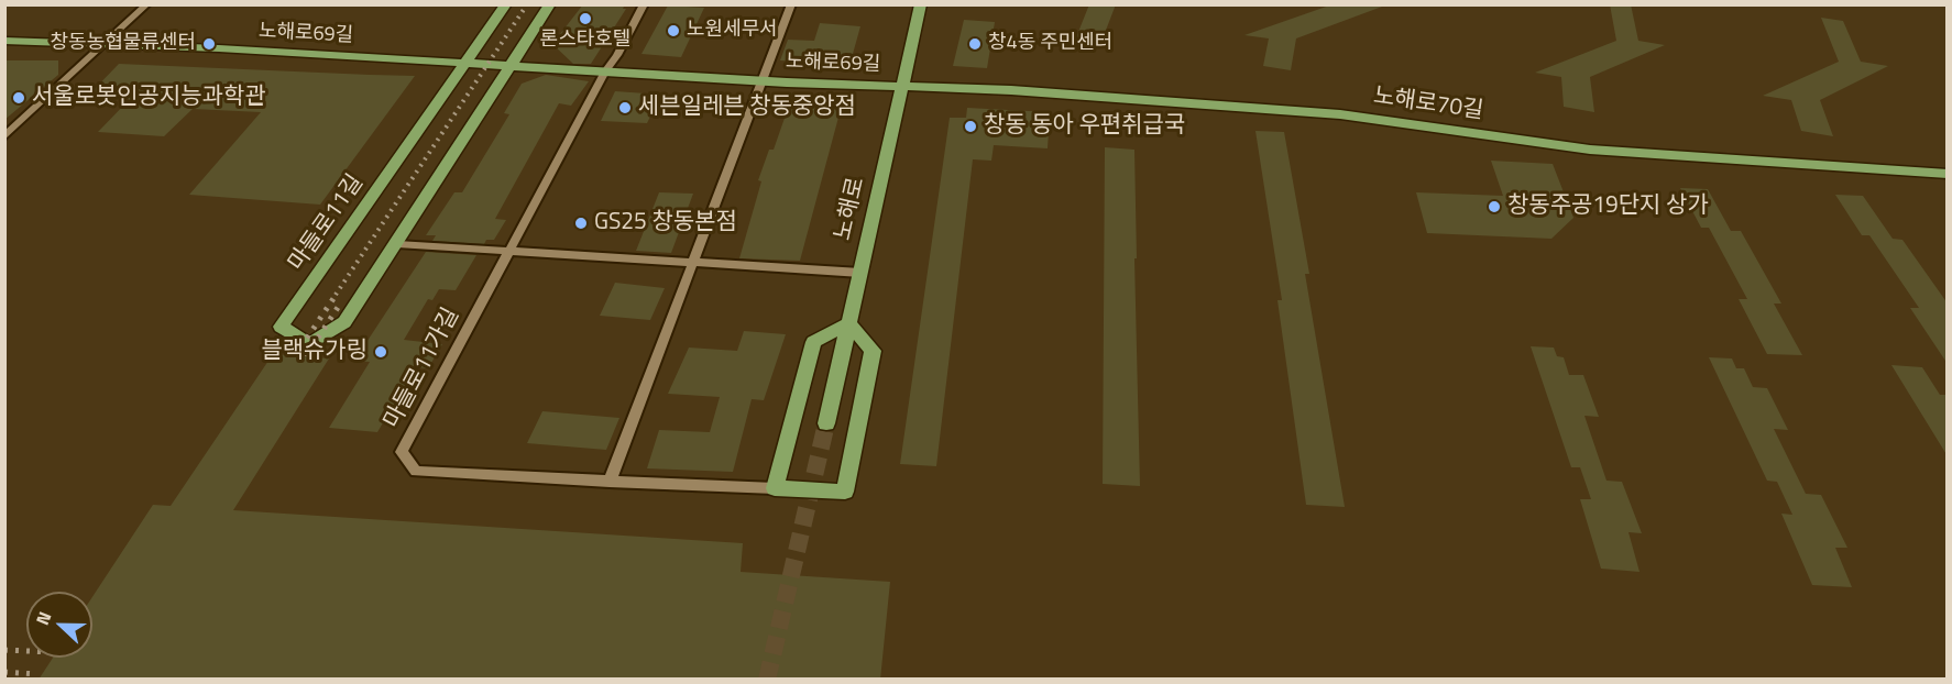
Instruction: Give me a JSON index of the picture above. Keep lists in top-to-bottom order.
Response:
{
  "streets": {
    "main road": [
      "노해로69길",
      "노해로70길",
      "노해로",
      "마들로11길"
    ],
    "street": ["마들로11가길"]
  },
  "crossings": [
    ["노해로69길", "노해로70길"],
    ["노해로69길", "노해로"],
    ["노해로69길", "마들로11길"],
    ["노해로70길", "노해로"]
  ],
  "places": [
    "론스타호텔",
    "노원세무서",
    "창동농협물류센터",
    "창4동 주민센터",
    "서울로봇인공지능과학관",
    "세븐일레븐 창동중앙점",
    "창동 동아 우편취급국",
    "창동주공19단지 상가",
    "GS25 창동본점",
    "블랙슈가링"
  ],
  "north": "left"
}
